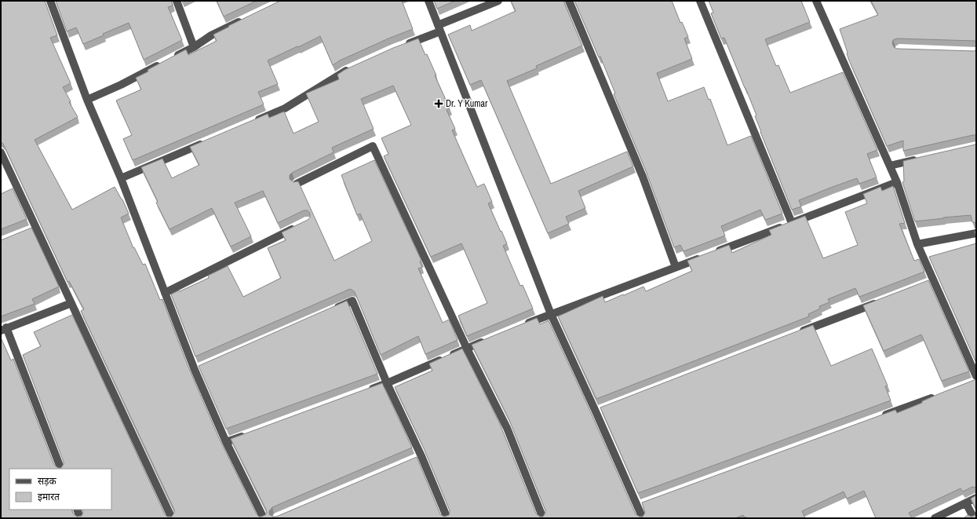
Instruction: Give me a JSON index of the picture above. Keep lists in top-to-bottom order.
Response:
{
  "places": {
    "health": ["Dr. Y Kumar"]
  },
  "legend": ["सड़क", "इमारत"]
}
